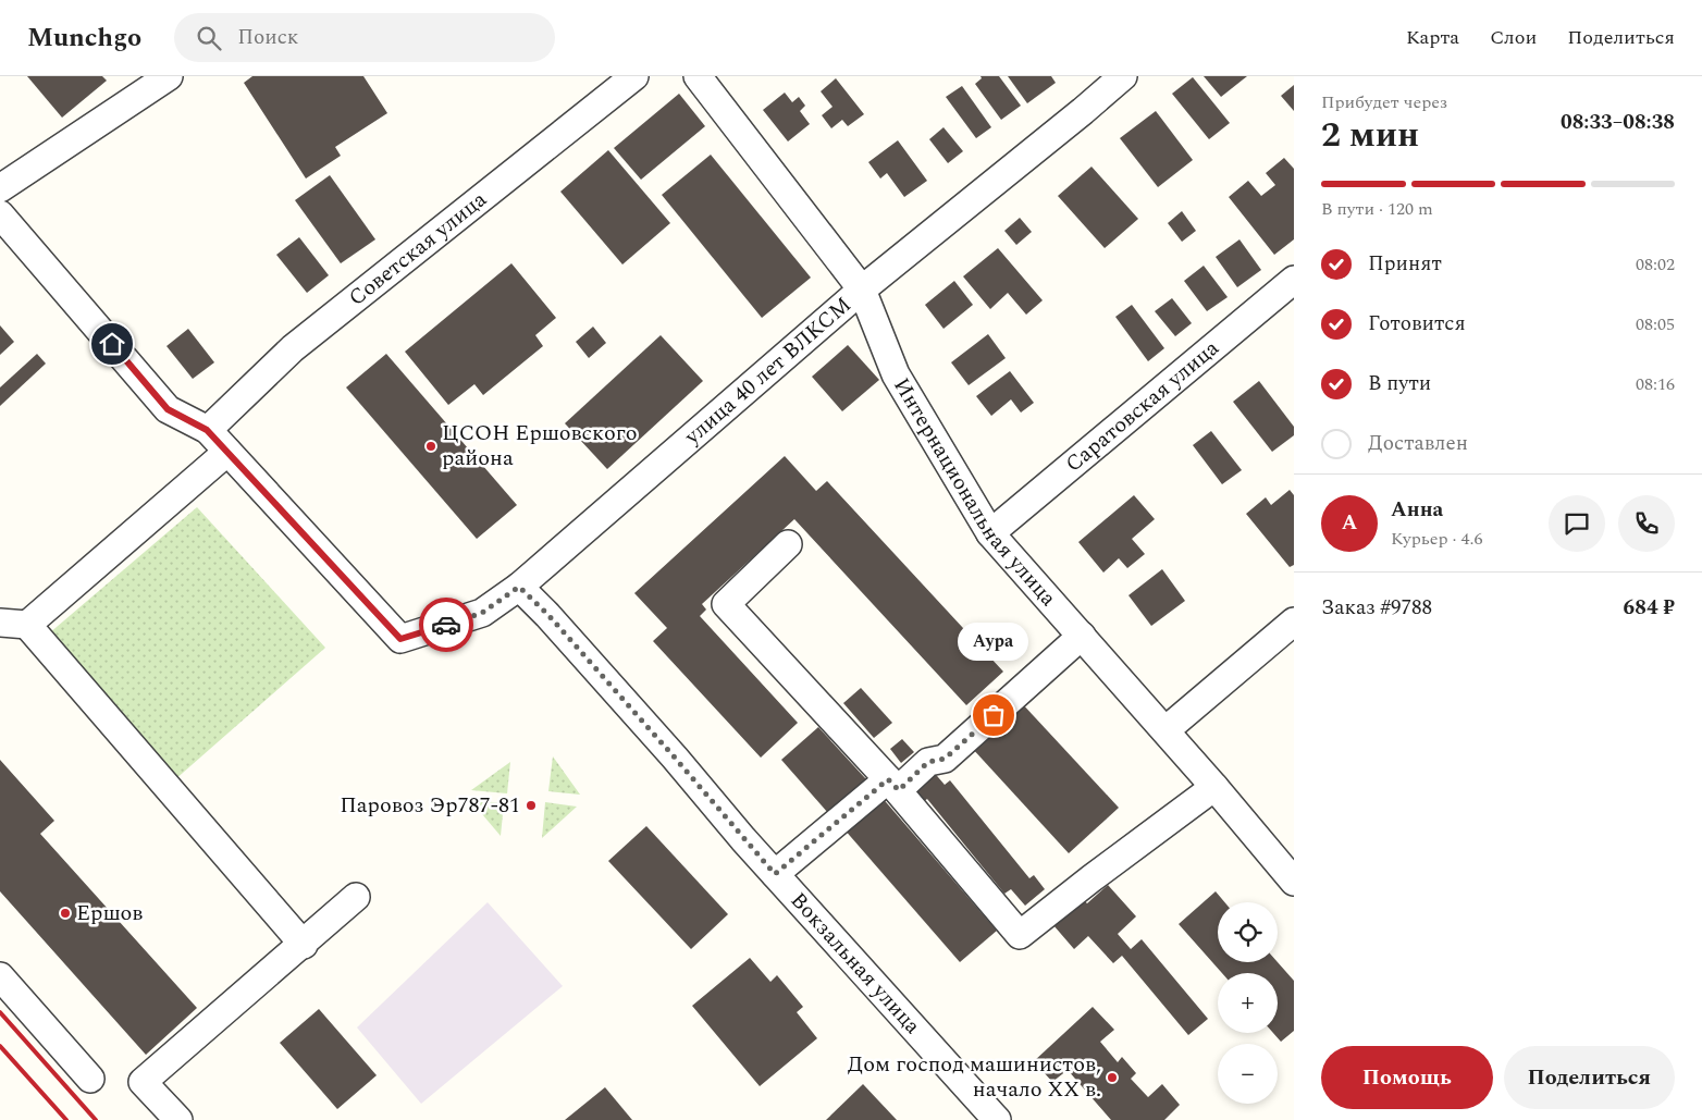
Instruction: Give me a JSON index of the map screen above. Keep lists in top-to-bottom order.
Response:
{
  "streets": {
    "street": [
      "Советская улица",
      "улица 40 лет ВЛКСМ",
      "Саратовская улица",
      "Интернациональная улица",
      "Вокзальная улица"
    ]
  },
  "crossings": [
    ["улица 40 лет ВЛКСМ", "Интернациональная улица"],
    ["улица 40 лет ВЛКСМ", "Вокзальная улица"],
    ["Саратовская улица", "Интернациональная улица"]
  ],
  "places": [
    "ЦСОН Ершовского района",
    "Аура",
    "Паровоз Эр787-81",
    "Ершов",
    "Дом господ машинистов, начало XX в."
  ],
  "page": {
    "header": "Munchgo",
    "search": "Поиск",
    "nav": ["Карта", "Слои", "Поделиться"],
    "heading": ["2 мин", "Прибудет через", "08:33–08:38"],
    "panel": [
      "Анна",
      "Курьер · 4.6",
      "Заказ #9788",
      "684 ₽"
    ],
    "bar": "В пути · 120 m",
    "list": [
      ["Принят", "08:02"],
      ["Готовится", "08:05"],
      ["В пути", "08:16"],
      "Доставлен"
    ],
    "round": "А",
    "bubble": "Аура",
    "map_buttons": ["+", "−"],
    "buttons": ["Помощь", "Поделиться"]
  }
}
